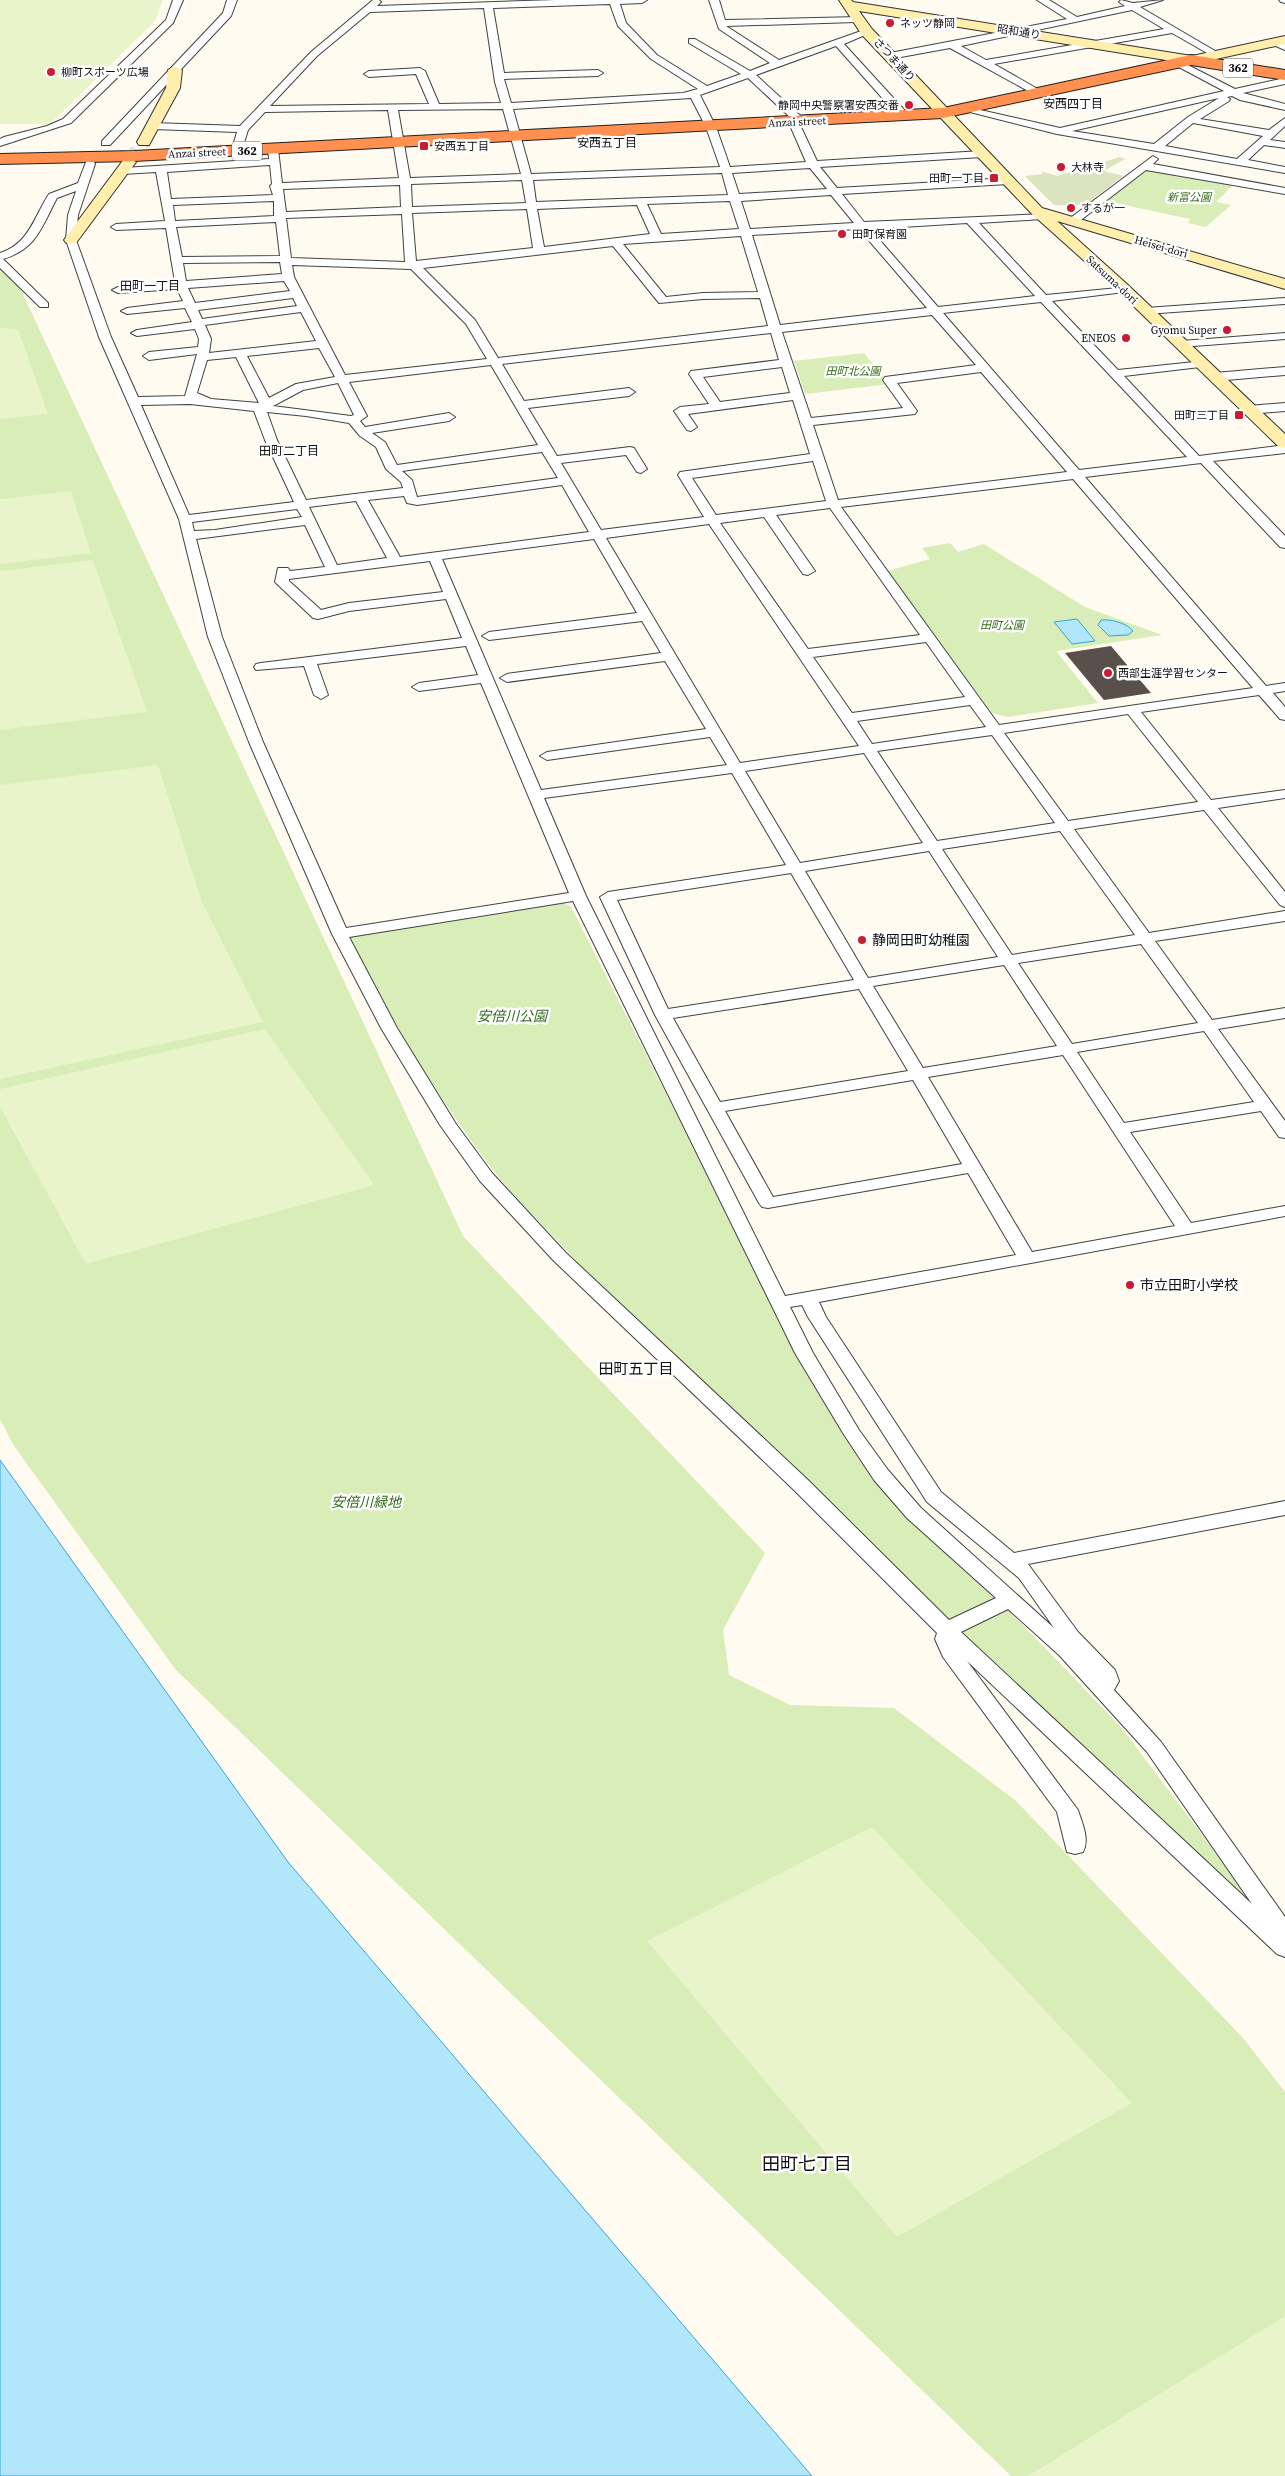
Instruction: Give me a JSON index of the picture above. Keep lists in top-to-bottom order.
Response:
{
  "streets": {
    "highway": ["362", "Anzai street"],
    "street": [
      "昭和通り",
      "さつま通り",
      "Heisei-dori",
      "Satsuma-dori"
    ]
  },
  "crossings": [
    ["昭和通り", "さつま通り"],
    ["昭和通り", "362"],
    ["さつま通り", "Anzai street"],
    ["さつま通り", "Satsuma-dori"],
    ["362", "Anzai street"],
    ["Anzai street", "Satsuma-dori"],
    ["Heisei-dori", "Satsuma-dori"]
  ],
  "districts": [
    "安西四丁目",
    "安西五丁目",
    "田町一丁目",
    "田町二丁目",
    "田町五丁目",
    "田町七丁目"
  ],
  "parks": [
    "新富公園",
    "田町北公園",
    "田町公園",
    "安倍川公園",
    "安倍川緑地"
  ],
  "places": {
    "other": [
      "ネッツ静岡",
      "柳町スポーツ広場",
      "静岡中央警察署安西交番",
      "大林寺",
      "するが一",
      "田町保育園",
      "Gyomu Super",
      "ENEOS",
      "西部生涯学習センター",
      "静岡田町幼稚園",
      "市立田町小学校"
    ],
    "transit": ["安西五丁目", "田町一丁目", "田町三丁目"]
  }
}
